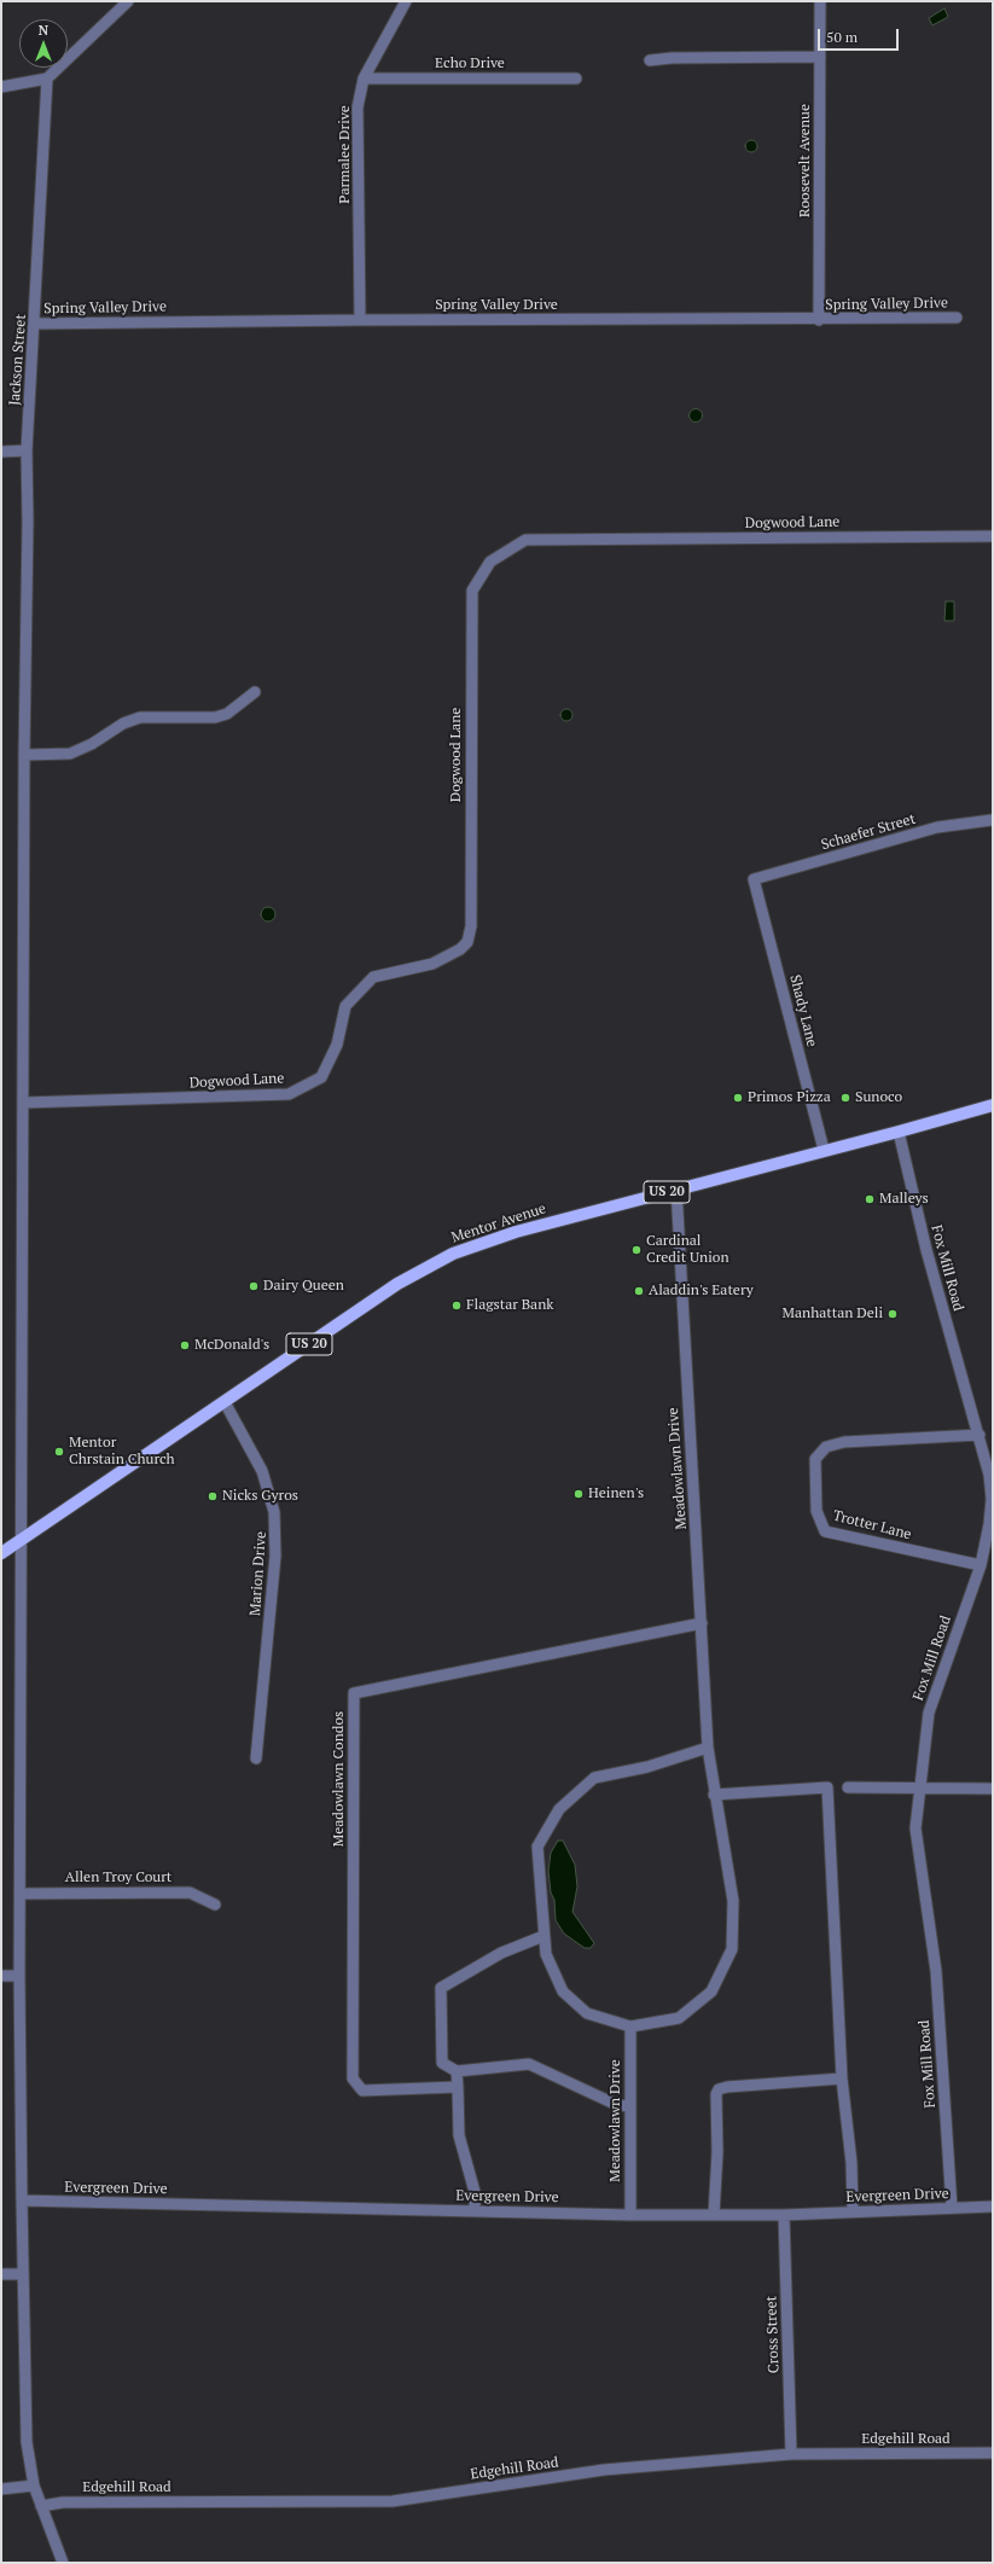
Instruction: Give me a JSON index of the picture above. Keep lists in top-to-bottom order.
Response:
{
  "streets": {
    "main road": ["US 20", "Mentor Avenue"],
    "street": [
      "Echo Drive",
      "Parmalee Drive",
      "Roosevelt Avenue",
      "Spring Valley Drive",
      "Jackson Street",
      "Dogwood Lane",
      "Schaefer Street",
      "Shady Lane",
      "Fox Mill Road",
      "Meadowlawn Drive",
      "Trotter Lane",
      "Marion Drive",
      "Meadowlawn Condos",
      "Allen Troy Court",
      "Evergreen Drive",
      "Cross Street",
      "Edgehill Road"
    ]
  },
  "crossings": [
    ["Echo Drive", "Parmalee Drive"],
    ["Parmalee Drive", "Spring Valley Drive"],
    ["Roosevelt Avenue", "Spring Valley Drive"],
    ["Spring Valley Drive", "Jackson Street"],
    ["Jackson Street", "Dogwood Lane"],
    ["Jackson Street", "Mentor Avenue"],
    ["Jackson Street", "Allen Troy Court"],
    ["Jackson Street", "Evergreen Drive"],
    ["Jackson Street", "Edgehill Road"],
    ["Schaefer Street", "Shady Lane"],
    ["Shady Lane", "Mentor Avenue"],
    ["Mentor Avenue", "Fox Mill Road"],
    ["Mentor Avenue", "Meadowlawn Drive"],
    ["Mentor Avenue", "Marion Drive"],
    ["Fox Mill Road", "Trotter Lane"],
    ["Fox Mill Road", "Evergreen Drive"],
    ["Meadowlawn Drive", "Meadowlawn Condos"],
    ["Meadowlawn Drive", "Evergreen Drive"],
    ["Evergreen Drive", "Cross Street"],
    ["Cross Street", "Edgehill Road"]
  ],
  "places": [
    "Primos Pizza",
    "Sunoco",
    "Malleys",
    "Cardinal Credit Union",
    "Dairy Queen",
    "Aladdin's Eatery",
    "Flagstar Bank",
    "Manhattan Deli",
    "McDonald's",
    "Mentor Chrstain Church",
    "Heinen's",
    "Nicks Gyros"
  ],
  "scale_bar": "50 m",
  "north": "top"
}
